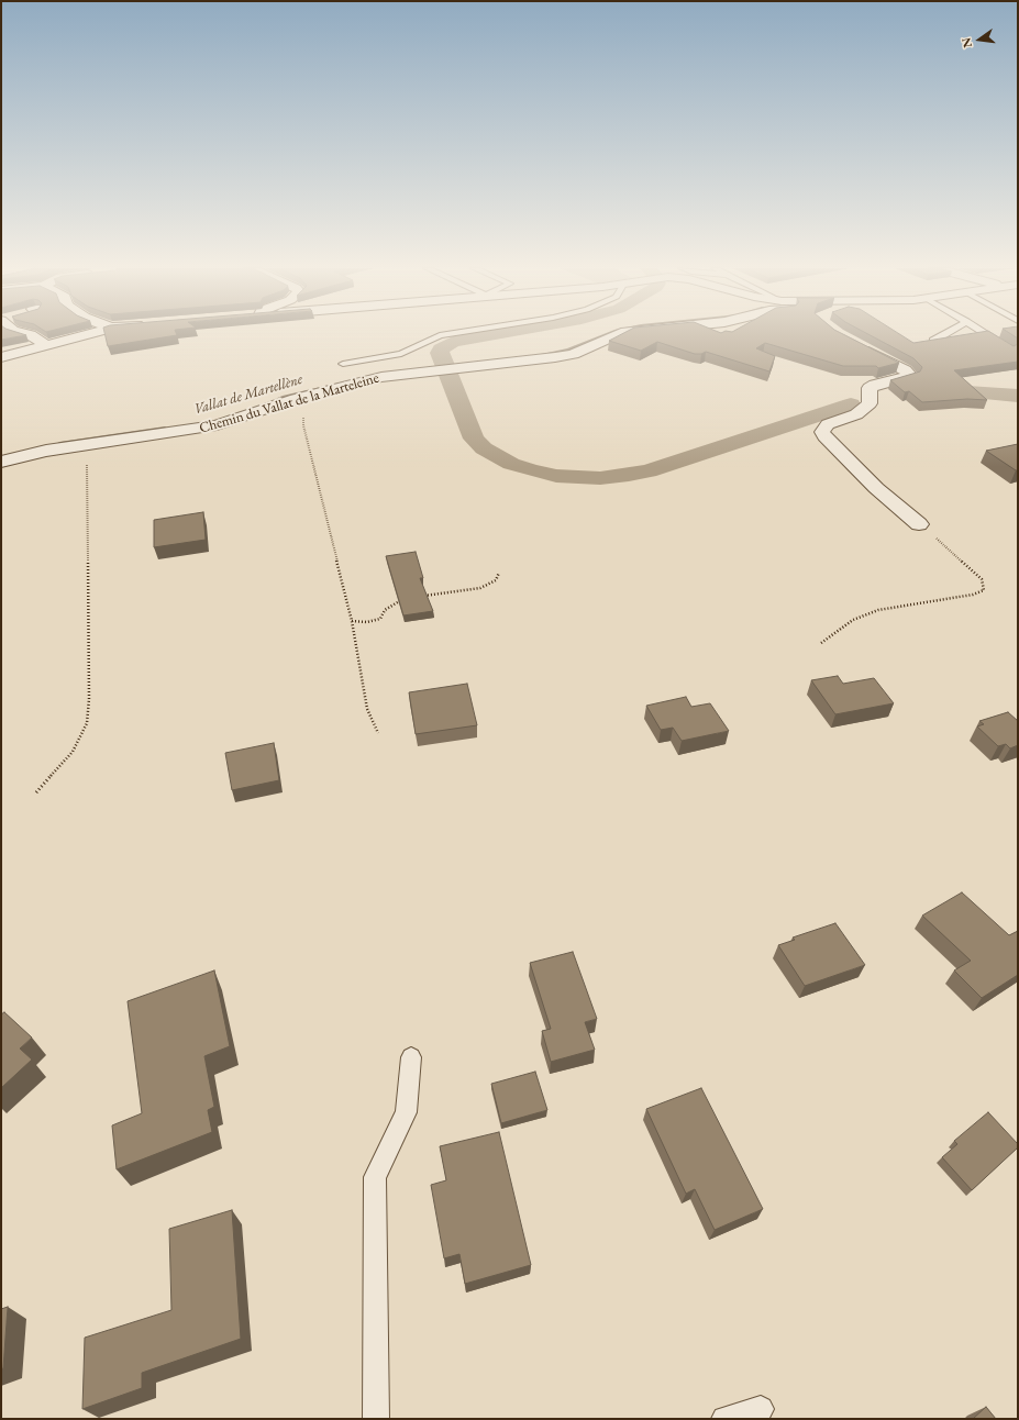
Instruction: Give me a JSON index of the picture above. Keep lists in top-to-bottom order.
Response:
{
  "streets": {
    "street": ["Chemin du Vallat de la Marteleine"]
  },
  "water": ["Vallat de Martellène"],
  "north": "left"
}
